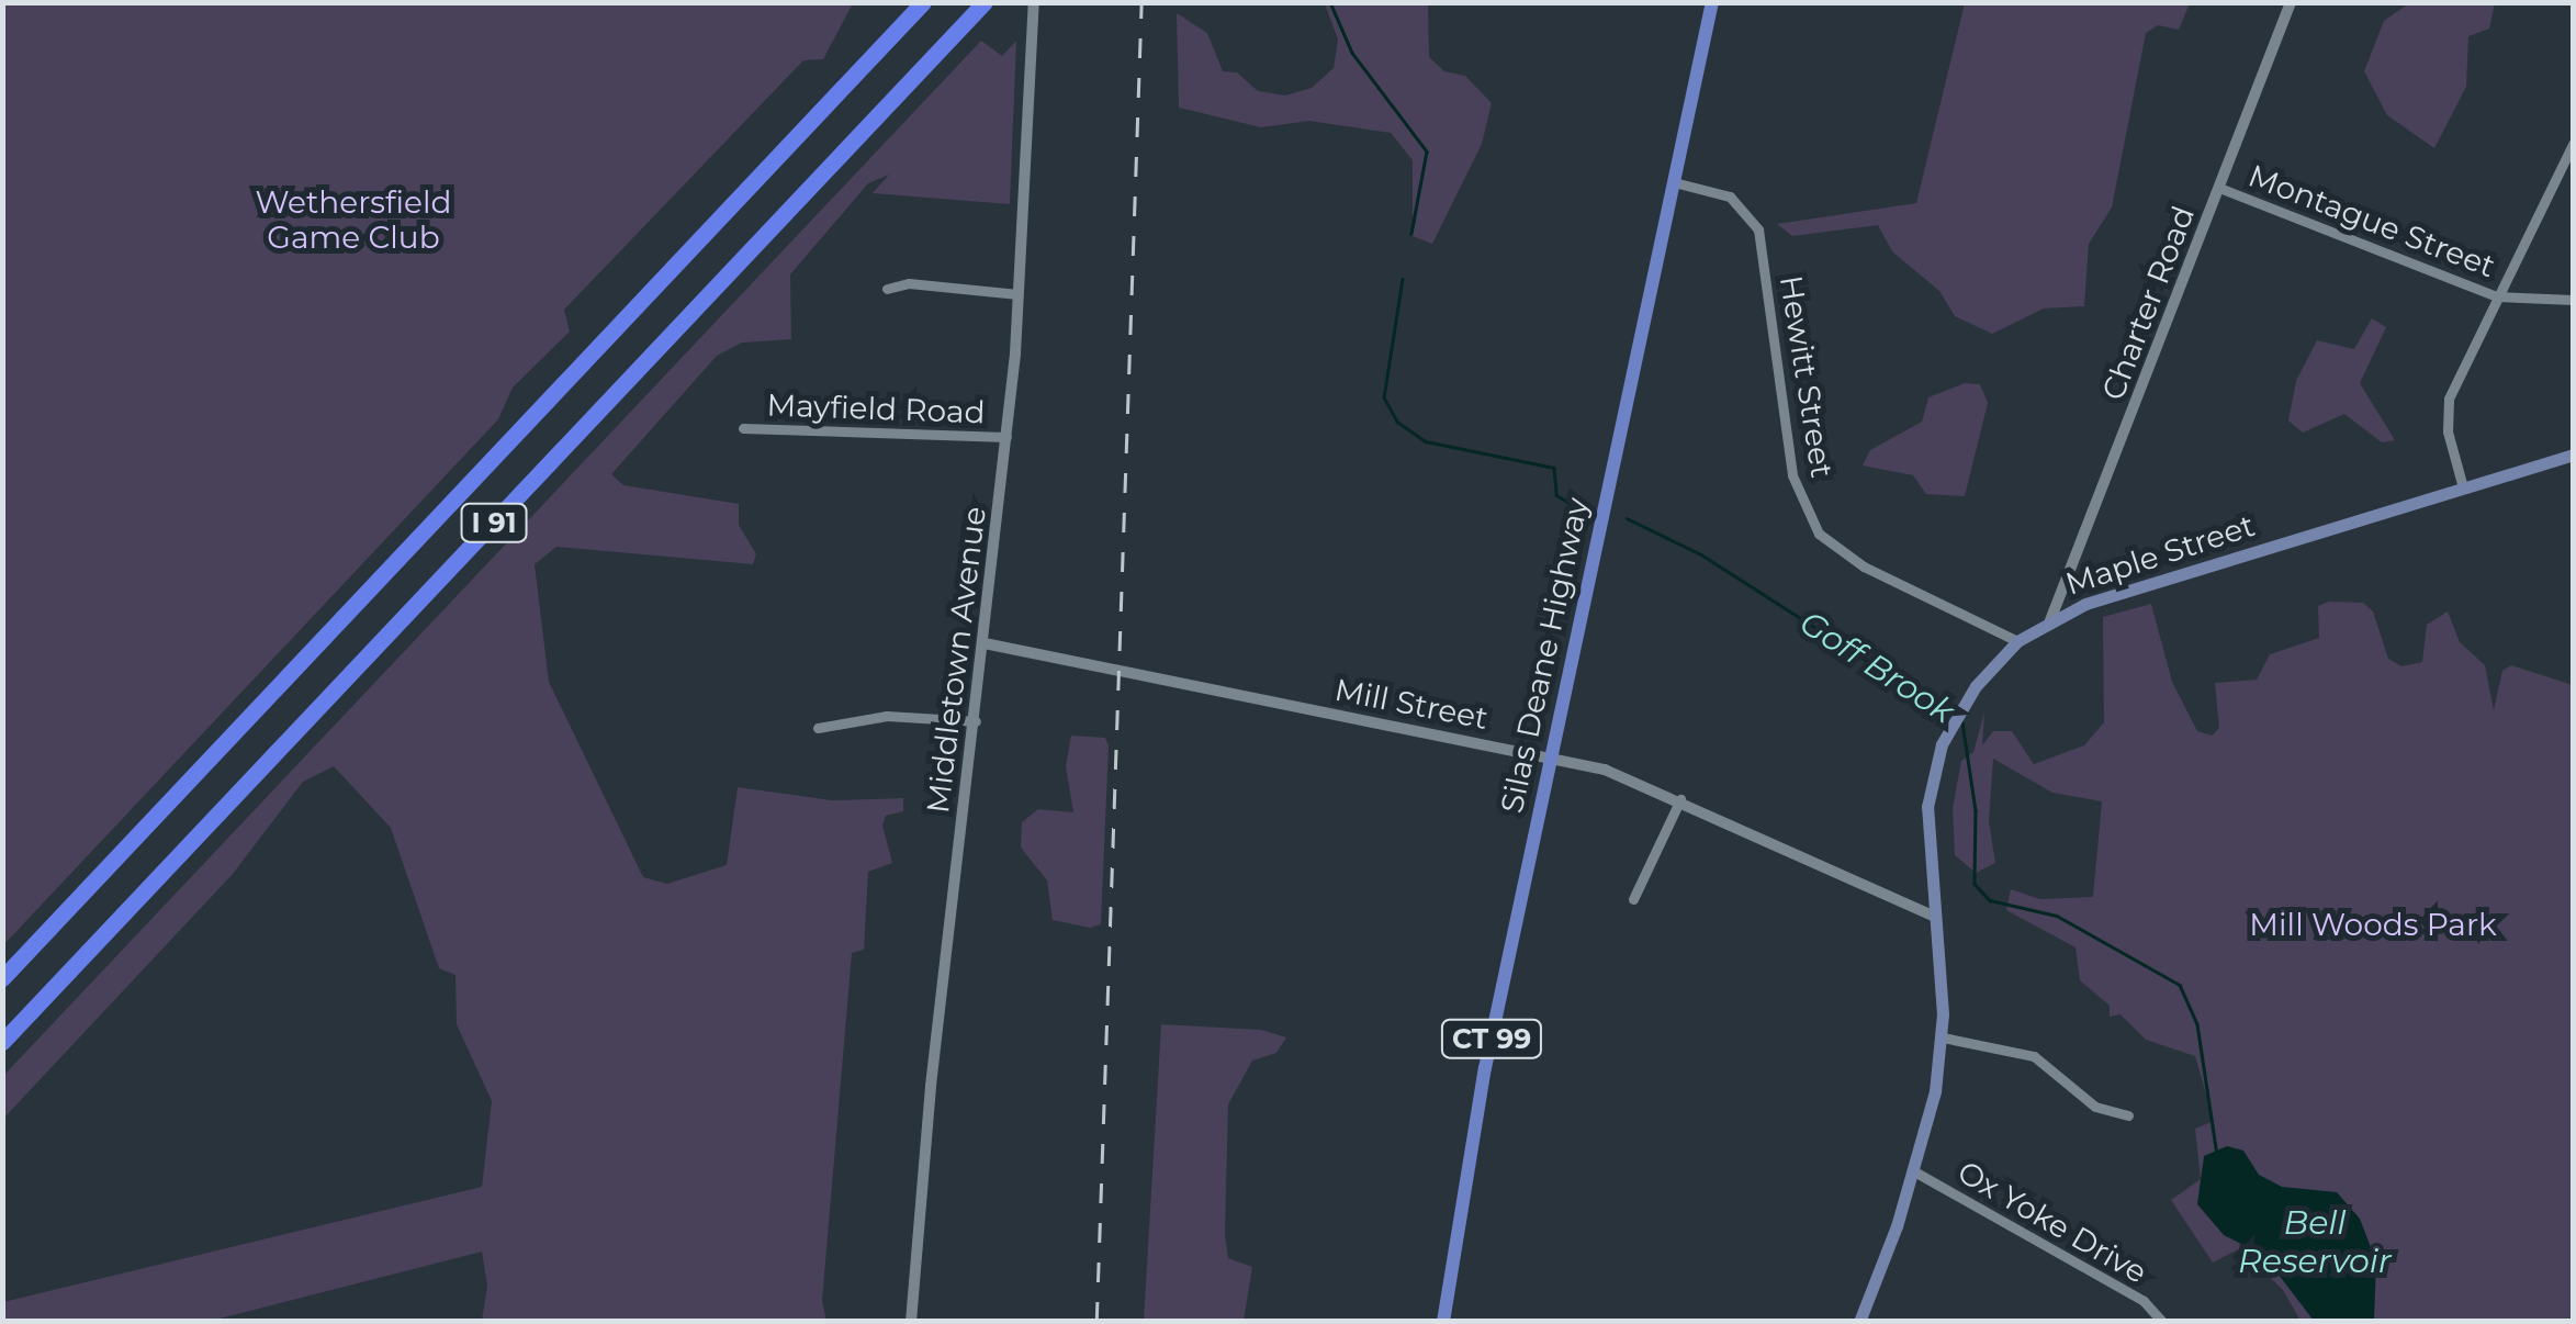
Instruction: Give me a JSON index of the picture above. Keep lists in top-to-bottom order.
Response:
{
  "streets": {
    "highway": ["I 91"],
    "main road": ["Maple Street", "Silas Deane Highway", "CT 99"],
    "street": [
      "Montague Street",
      "Charter Road",
      "Hewitt Street",
      "Mayfield Road",
      "Middletown Avenue",
      "Mill Street",
      "Ox Yoke Drive"
    ]
  },
  "crossings": [
    ["Montague Street", "Charter Road"],
    ["Charter Road", "Maple Street"],
    ["Hewitt Street", "Maple Street"],
    ["Hewitt Street", "Silas Deane Highway"],
    ["Mayfield Road", "Middletown Avenue"],
    ["Maple Street", "Mill Street"],
    ["Maple Street", "Ox Yoke Drive"],
    ["Silas Deane Highway", "Mill Street"],
    ["Middletown Avenue", "Mill Street"]
  ],
  "water": ["Goff Brook", "Bell Reservoir"],
  "parks": ["Wethersfield Game Club", "Mill Woods Park"]
}
